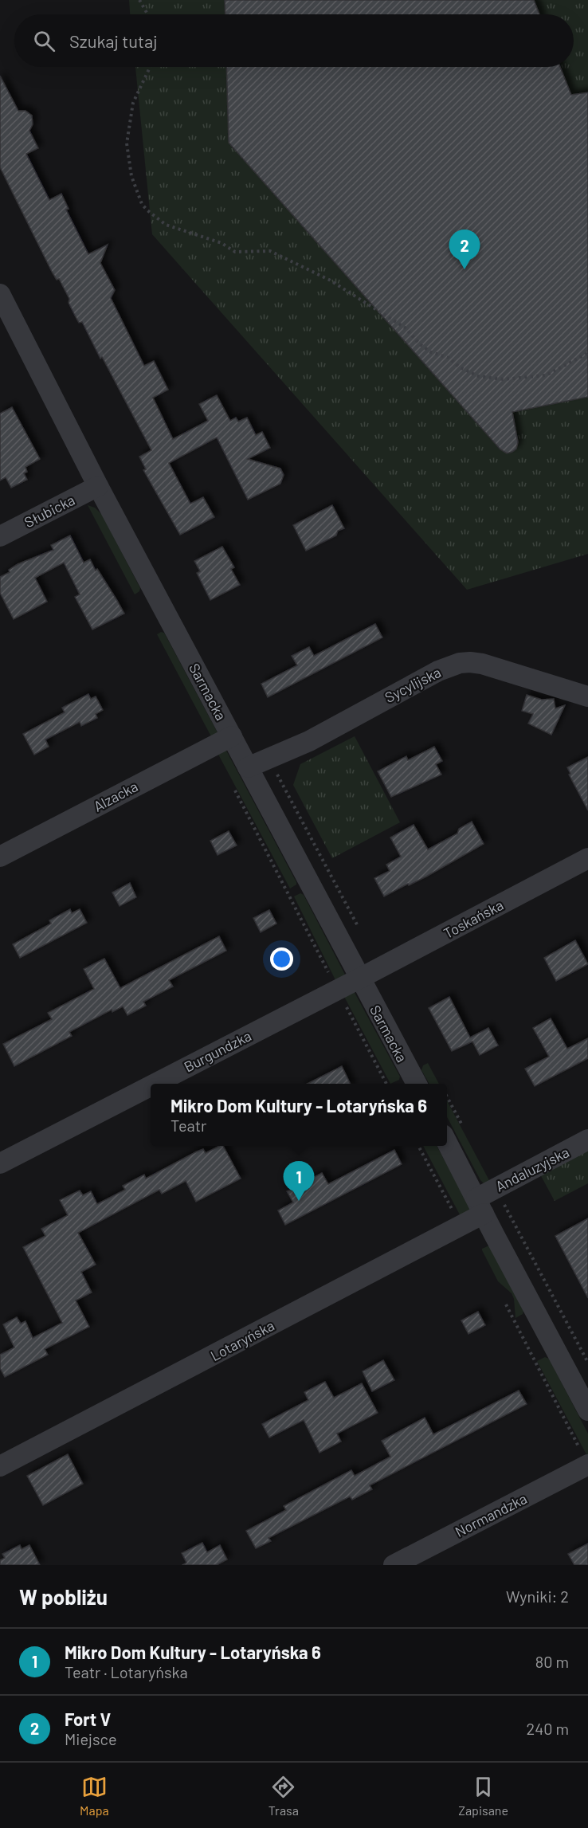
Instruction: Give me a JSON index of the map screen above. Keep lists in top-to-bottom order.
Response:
{
  "streets": {
    "street": [
      "Słubicka",
      "Sycylijska",
      "Sarmacka",
      "Alzacka",
      "Toskańska",
      "Burgundzka",
      "Andaluzyjska",
      "Lotaryńska",
      "Normandzka"
    ]
  },
  "crossings": [
    ["Słubicka", "Sarmacka"],
    ["Sycylijska", "Sarmacka"],
    ["Sarmacka", "Alzacka"],
    ["Sarmacka", "Toskańska"],
    ["Sarmacka", "Burgundzka"],
    ["Toskańska", "Burgundzka"],
    ["Andaluzyjska", "Lotaryńska"]
  ],
  "page": {
    "search": "Szukaj tutaj",
    "pins": ["2", "1"],
    "popup": ["Mikro Dom Kultury - Lotaryńska 6", "Teatr"],
    "heading": ["W pobliżu", "Wyniki: 2"],
    "list": [
      {
        "mark": "1",
        "name": "Mikro Dom Kultury - Lotaryńska 6",
        "note": "Teatr · Lotaryńska",
        "value": "80 m"
      },
      {
        "mark": "2",
        "name": "Fort V",
        "note": "Miejsce",
        "value": "240 m"
      }
    ],
    "nav": ["Mapa", "Trasa", "Zapisane"]
  }
}
